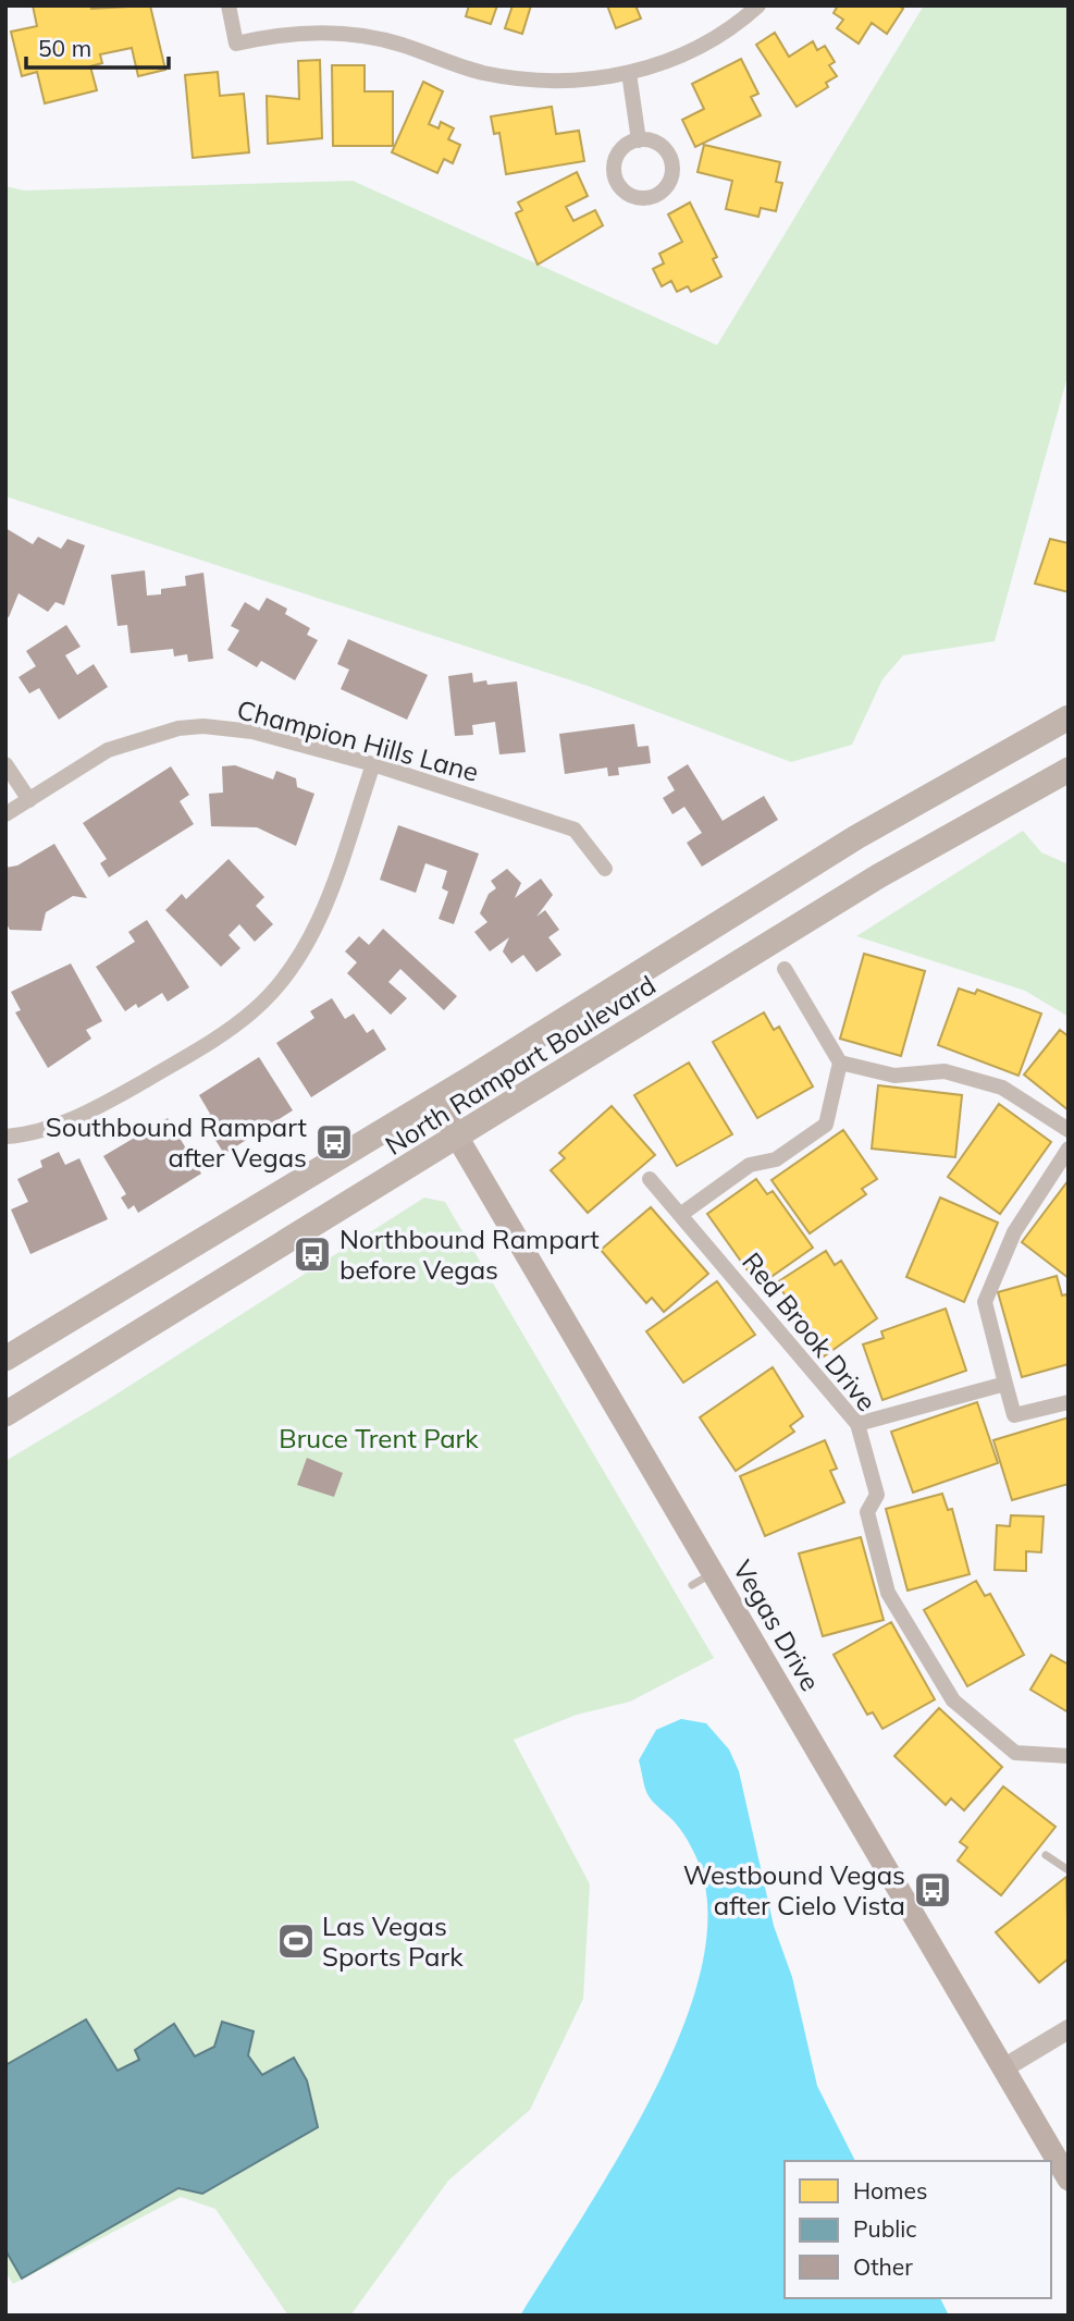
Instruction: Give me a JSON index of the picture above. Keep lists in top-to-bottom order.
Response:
{
  "streets": {
    "main road": ["North Rampart Boulevard", "Vegas Drive"],
    "street": ["Champion Hills Lane", "Red Brook Drive"]
  },
  "crossings": [
    ["North Rampart Boulevard", "Vegas Drive"]
  ],
  "parks": ["Bruce Trent Park"],
  "places": {
    "bus stop": ["Southbound Rampart after Vegas", "Northbound Rampart before Vegas", "Westbound Vegas after Cielo Vista"],
    "sports": ["Las Vegas Sports Park"]
  },
  "legend": ["Homes", "Public", "Other"],
  "scale_bar": "50 m"
}
